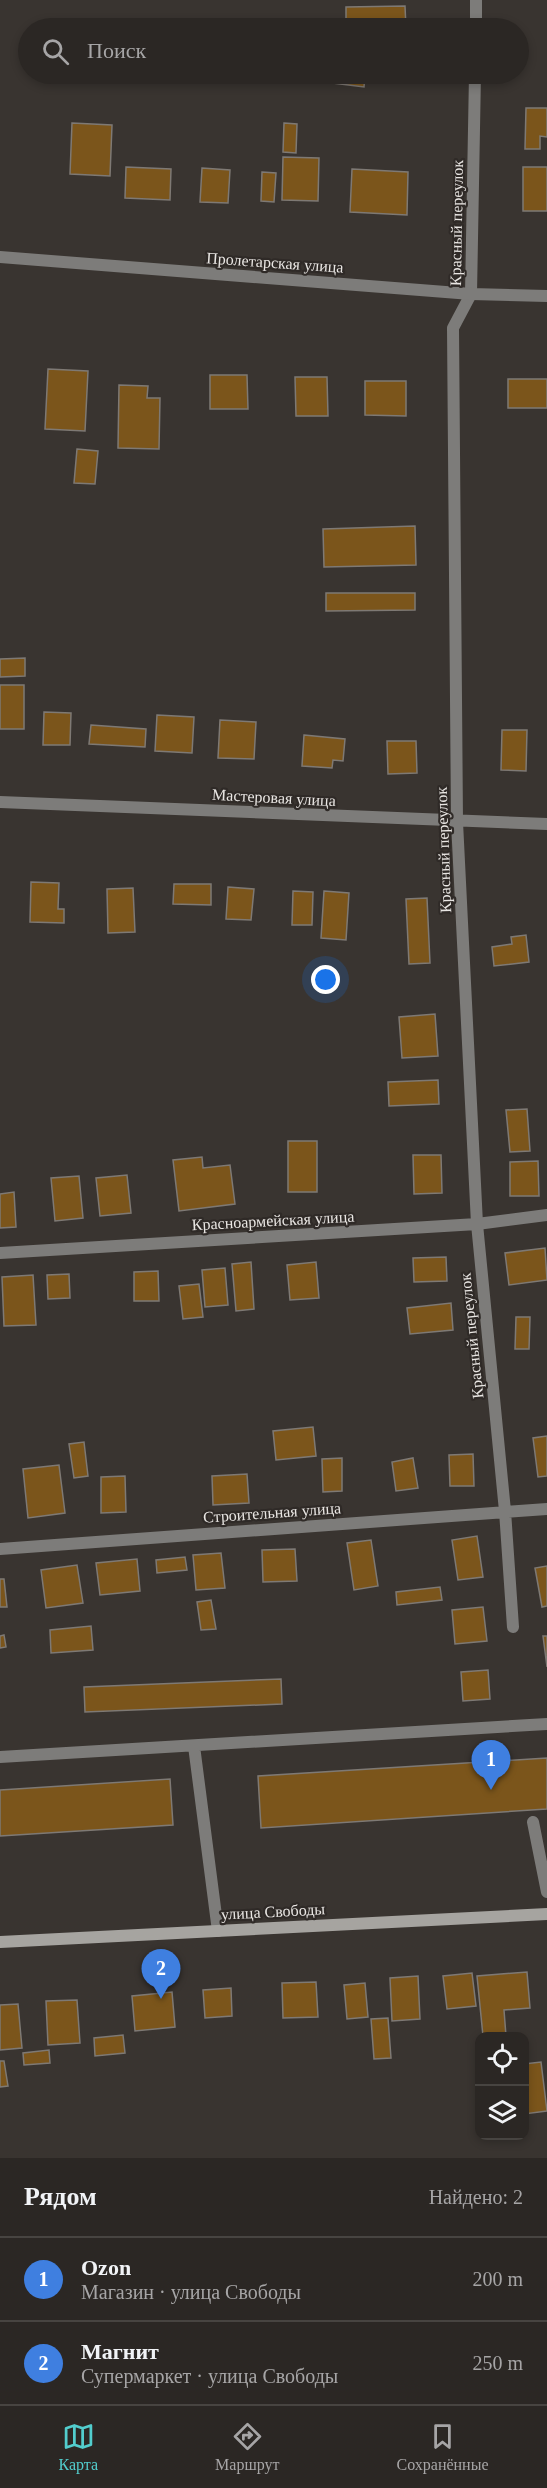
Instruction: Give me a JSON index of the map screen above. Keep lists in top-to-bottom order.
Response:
{
  "streets": {
    "main road": ["улица Свободы"],
    "street": [
      "Красный переулок",
      "Пролетарская улица",
      "Мастеровая улица",
      "Красноармейская улица",
      "Строительная улица"
    ]
  },
  "crossings": [
    ["Красный переулок", "Пролетарская улица"],
    ["Красный переулок", "Мастеровая улица"],
    ["Красный переулок", "Красноармейская улица"],
    ["Красный переулок", "Строительная улица"]
  ],
  "page": {
    "search": "Поиск",
    "pins": ["1", "2"],
    "heading": ["Рядом", "Найдено: 2"],
    "list": [
      {
        "mark": "1",
        "name": "Ozon",
        "note": "Магазин · улица Свободы",
        "value": "200 m"
      },
      {
        "mark": "2",
        "name": "Магнит",
        "note": "Супермаркет · улица Свободы",
        "value": "250 m"
      }
    ],
    "nav": ["Карта", "Маршрут", "Сохранённые"]
  }
}
